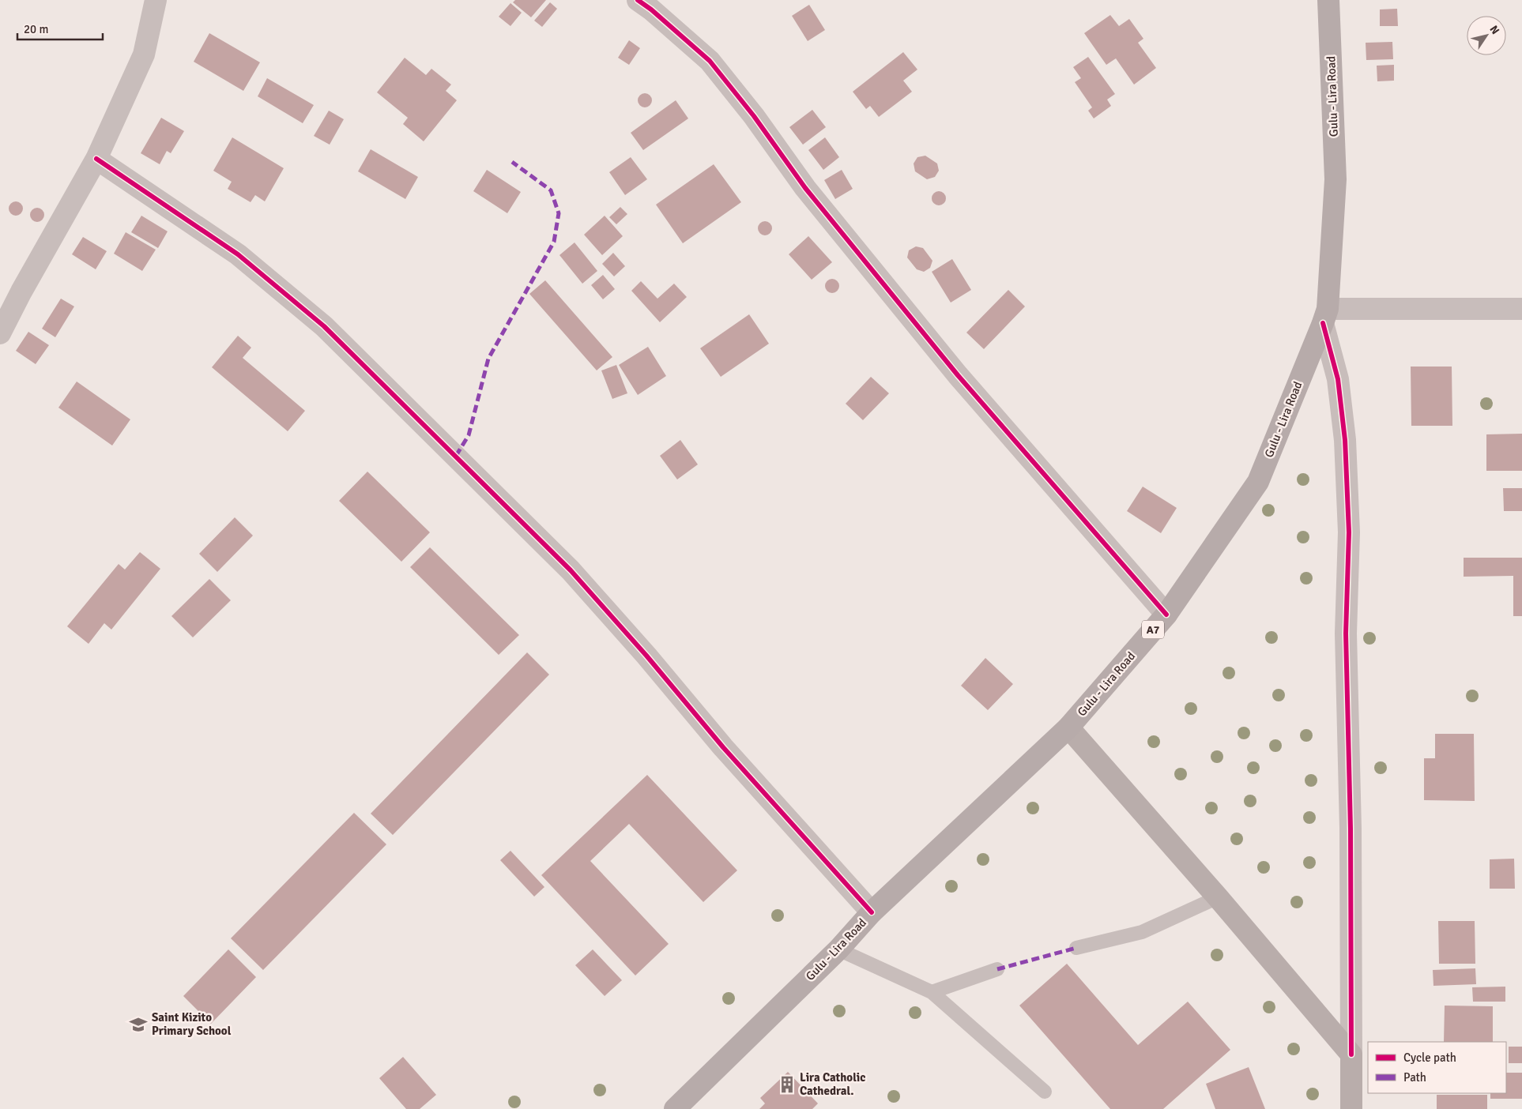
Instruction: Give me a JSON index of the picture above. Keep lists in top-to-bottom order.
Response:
{
  "streets": {
    "main road": ["Gulu - Lira Road", "A7"]
  },
  "places": {
    "school or university": ["Saint Kizito Primary School"],
    "building": ["Lira Catholic Cathedral."]
  },
  "legend": ["Cycle path", "Path"],
  "scale_bar": "20 m",
  "north": "top right"
}
